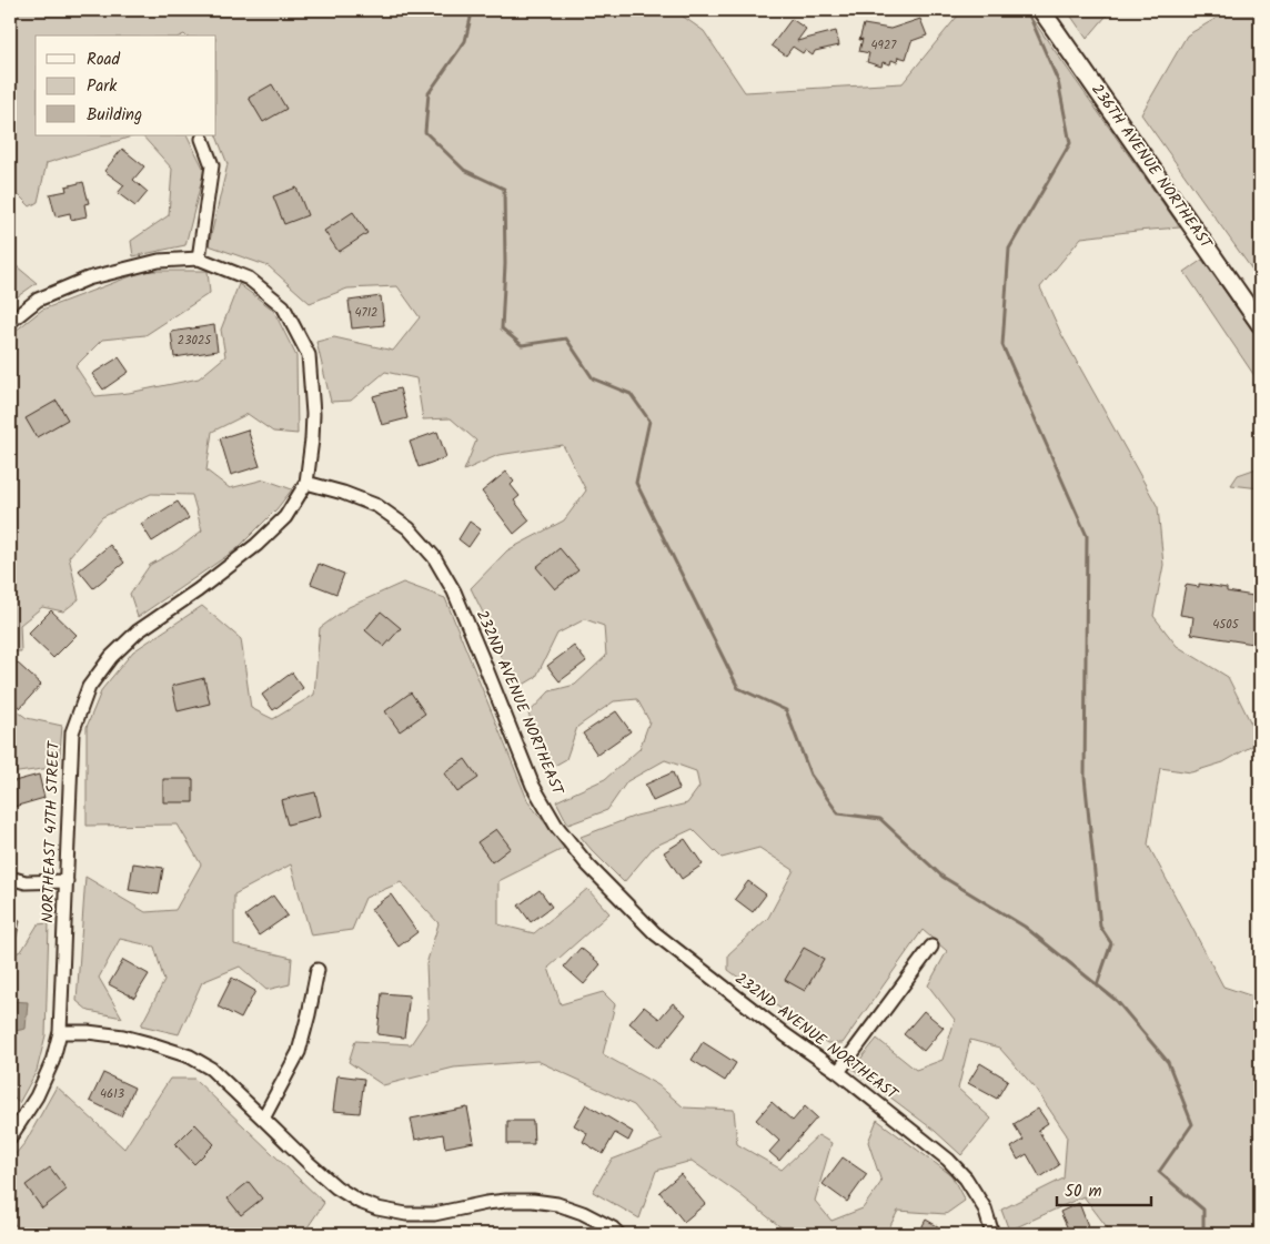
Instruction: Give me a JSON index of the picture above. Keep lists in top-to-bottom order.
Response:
{
  "streets": {
    "street": ["236TH AVENUE NORTHEAST", "232ND AVENUE NORTHEAST", "NORTHEAST 47TH STREET"]
  },
  "crossings": [
    ["232ND AVENUE NORTHEAST", "NORTHEAST 47TH STREET"]
  ],
  "house_numbers": [
    "4927",
    "4712",
    "23025",
    "4505",
    "4613"
  ],
  "legend": ["Road", "Park", "Building"],
  "scale_bar": "50 m"
}
